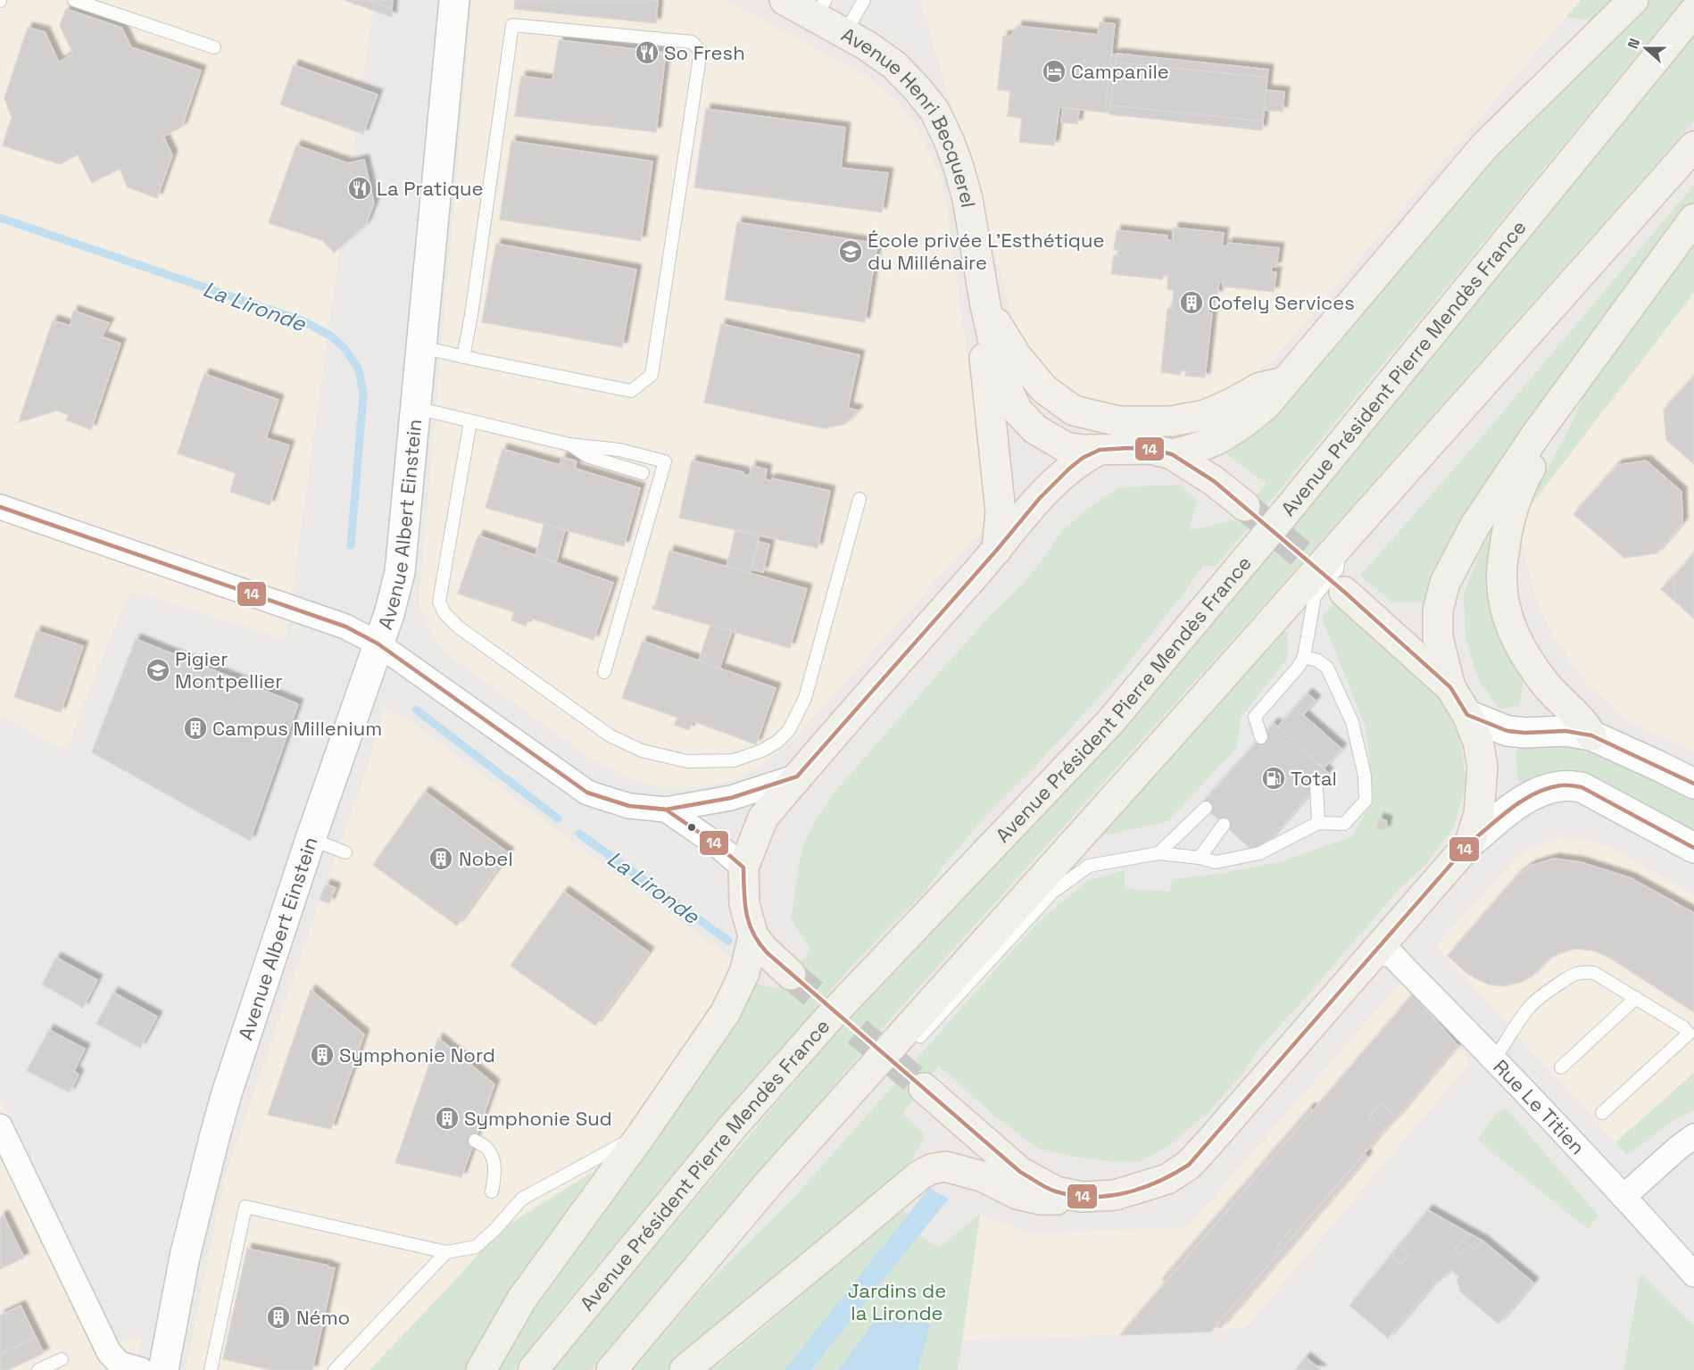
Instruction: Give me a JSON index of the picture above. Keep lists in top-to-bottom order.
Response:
{
  "streets": {
    "main road": ["Avenue Henri Becquerel", "Avenue Président Pierre Mendès France", "Avenue Albert Einstein"],
    "street": ["Rue Le Titien"]
  },
  "water": ["La Lironde"],
  "parks": ["Jardins de la Lironde"],
  "places": {
    "restaurant": ["So Fresh", "La Pratique"],
    "hotel": ["Campanile"],
    "school or university": ["École privée L'Esthétique du Millénaire", "Pigier Montpellier"],
    "building": [
      "Cofely Services",
      "Campus Millenium",
      "Nobel",
      "Symphonie Nord",
      "Symphonie Sud",
      "Némo"
    ],
    "fuel station": ["Total"]
  },
  "lines": ["transit line 14"],
  "north": "left"
}
